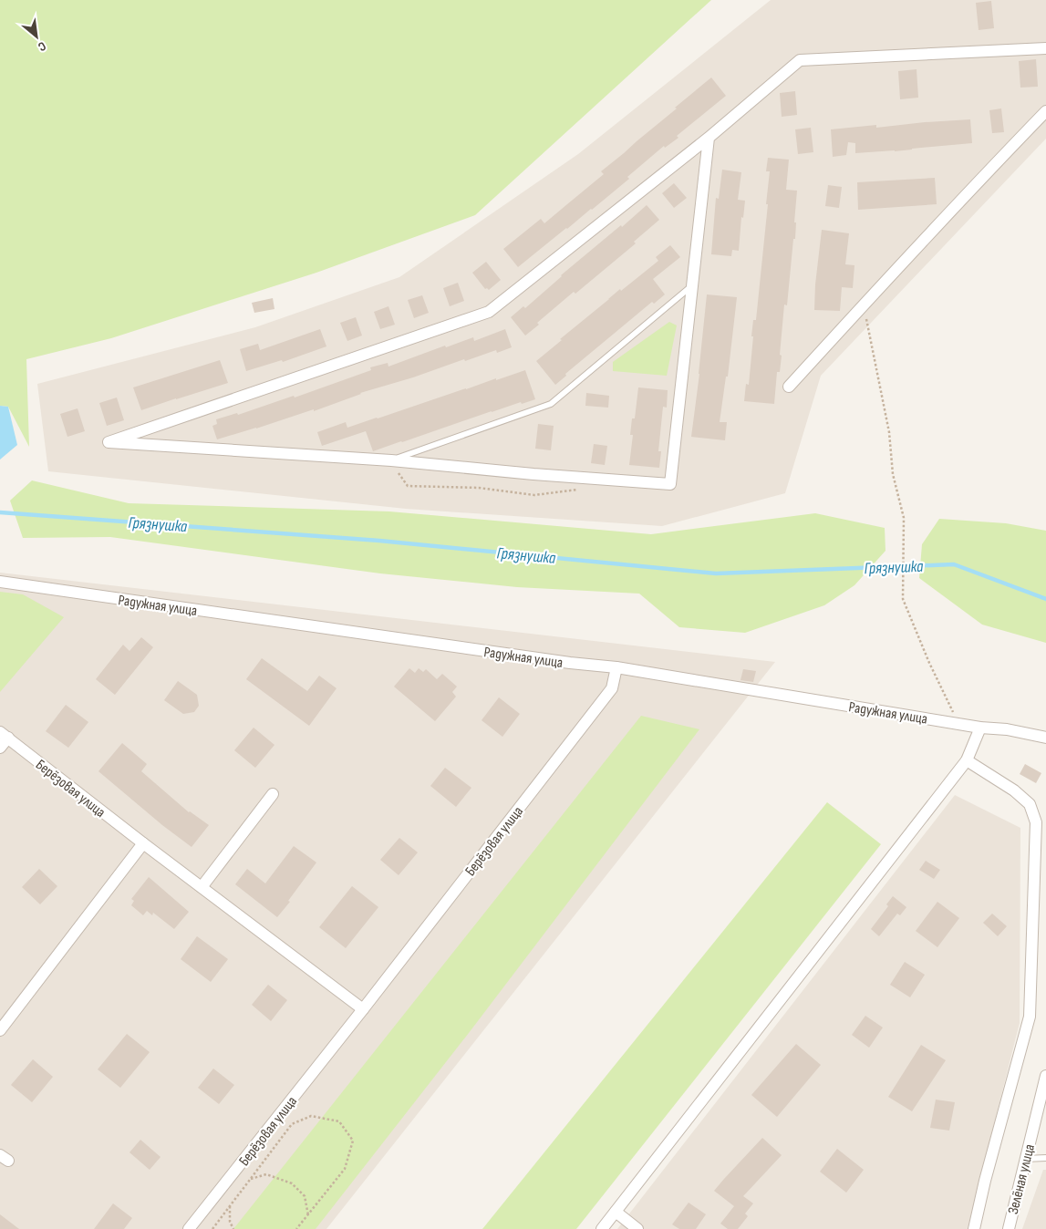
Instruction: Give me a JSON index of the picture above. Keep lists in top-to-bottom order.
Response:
{
  "streets": {
    "street": ["Радужная улица", "Берёзовая улица", "Зелёная улица"]
  },
  "crossings": [
    ["Радужная улица", "Берёзовая улица"]
  ],
  "water": ["Грязнушка"],
  "north": "bottom right"
}
